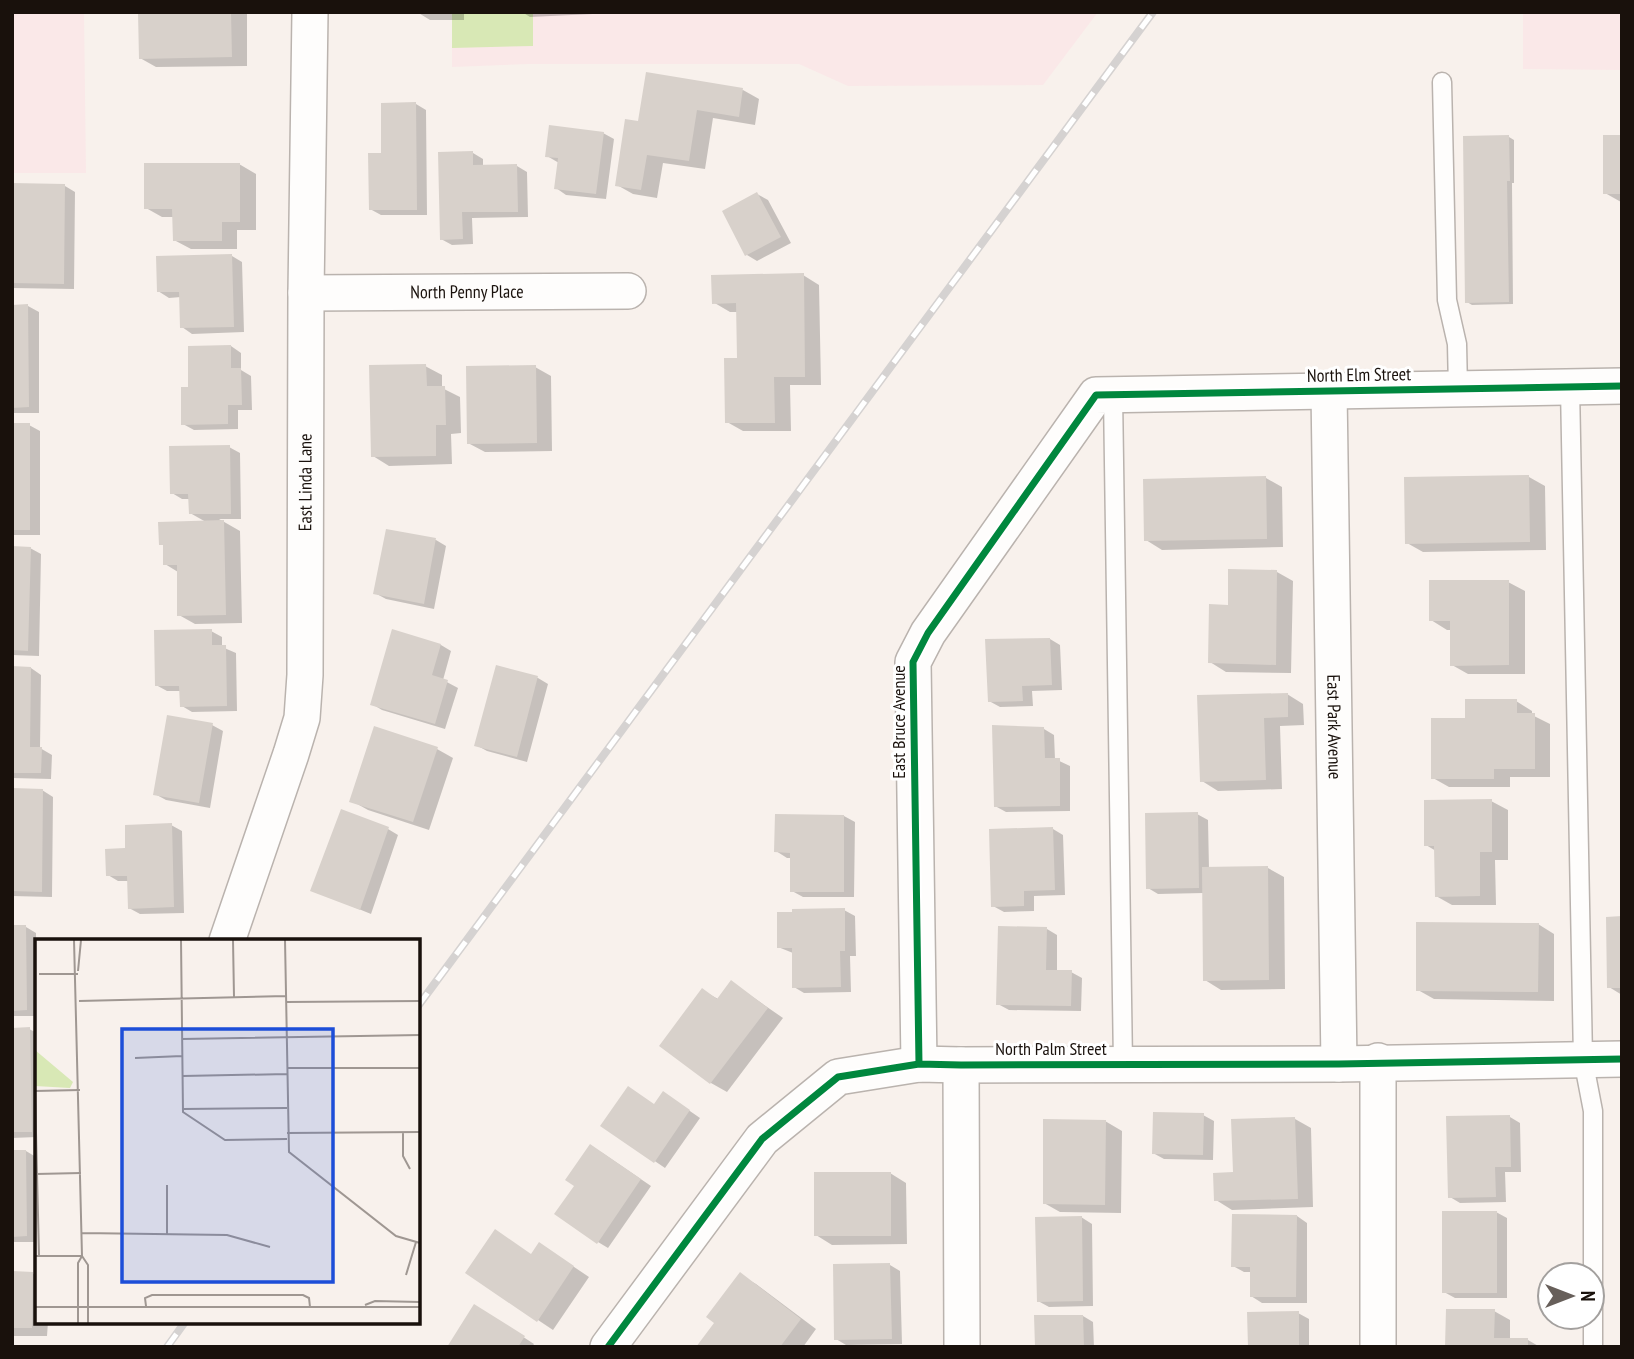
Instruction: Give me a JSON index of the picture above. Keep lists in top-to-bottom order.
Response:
{
  "streets": {
    "street": [
      "North Penny Place",
      "North Elm Street",
      "East Linda Lane",
      "East Bruce Avenue",
      "East Park Avenue",
      "North Palm Street"
    ]
  },
  "crossings": [
    ["North Penny Place", "East Linda Lane"],
    ["North Elm Street", "East Bruce Avenue"],
    ["North Elm Street", "East Park Avenue"],
    ["East Bruce Avenue", "North Palm Street"],
    ["East Park Avenue", "North Palm Street"]
  ],
  "north": "right"
}
